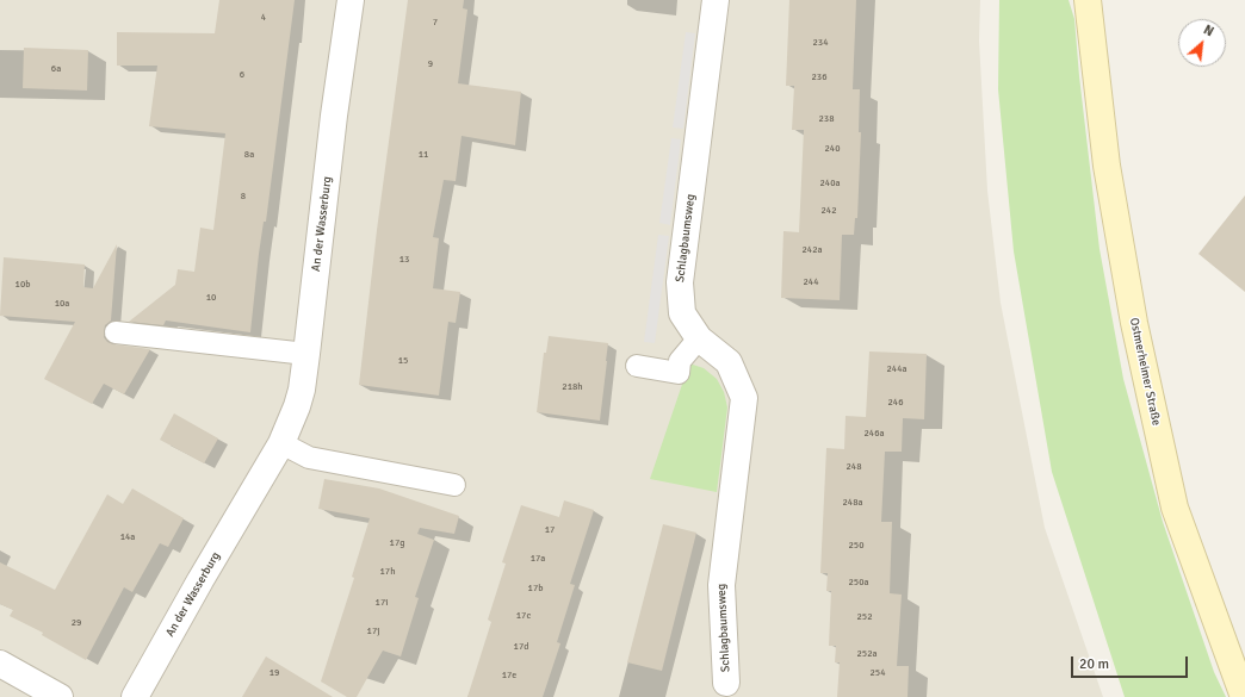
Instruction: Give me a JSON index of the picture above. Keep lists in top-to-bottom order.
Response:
{
  "streets": {
    "street": ["An der Wasserburg", "Schlagbaumsweg", "Ostmerheimer Straße"]
  },
  "house_numbers": [
    "4",
    "7",
    "234",
    "9",
    "6a",
    "6",
    "236",
    "238",
    "240",
    "8a",
    "11",
    "240a",
    "8",
    "242",
    "242a",
    "13",
    "244",
    "10b",
    "10",
    "10a",
    "15",
    "244a",
    "218h",
    "246",
    "246a",
    "248",
    "248a",
    "17",
    "14a",
    "17g",
    "250",
    "17a",
    "17h",
    "250a",
    "17b",
    "17i",
    "17c",
    "252",
    "29",
    "17j",
    "17d",
    "252a",
    "19",
    "254",
    "17e"
  ],
  "scale_bar": "20 m",
  "north": "top right"
}
